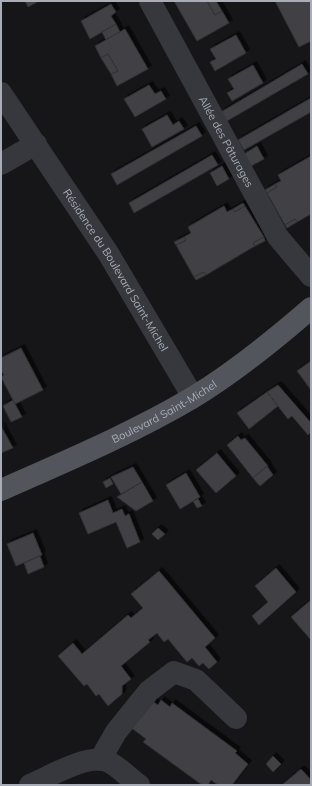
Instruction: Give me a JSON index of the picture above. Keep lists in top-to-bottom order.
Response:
{
  "streets": {
    "main road": ["Boulevard Saint-Michel"],
    "street": ["Allée des Pâturages", "Résidence du Boulevard Saint-Michel"]
  },
  "crossings": [
    ["Résidence du Boulevard Saint-Michel", "Boulevard Saint-Michel"]
  ]
}
